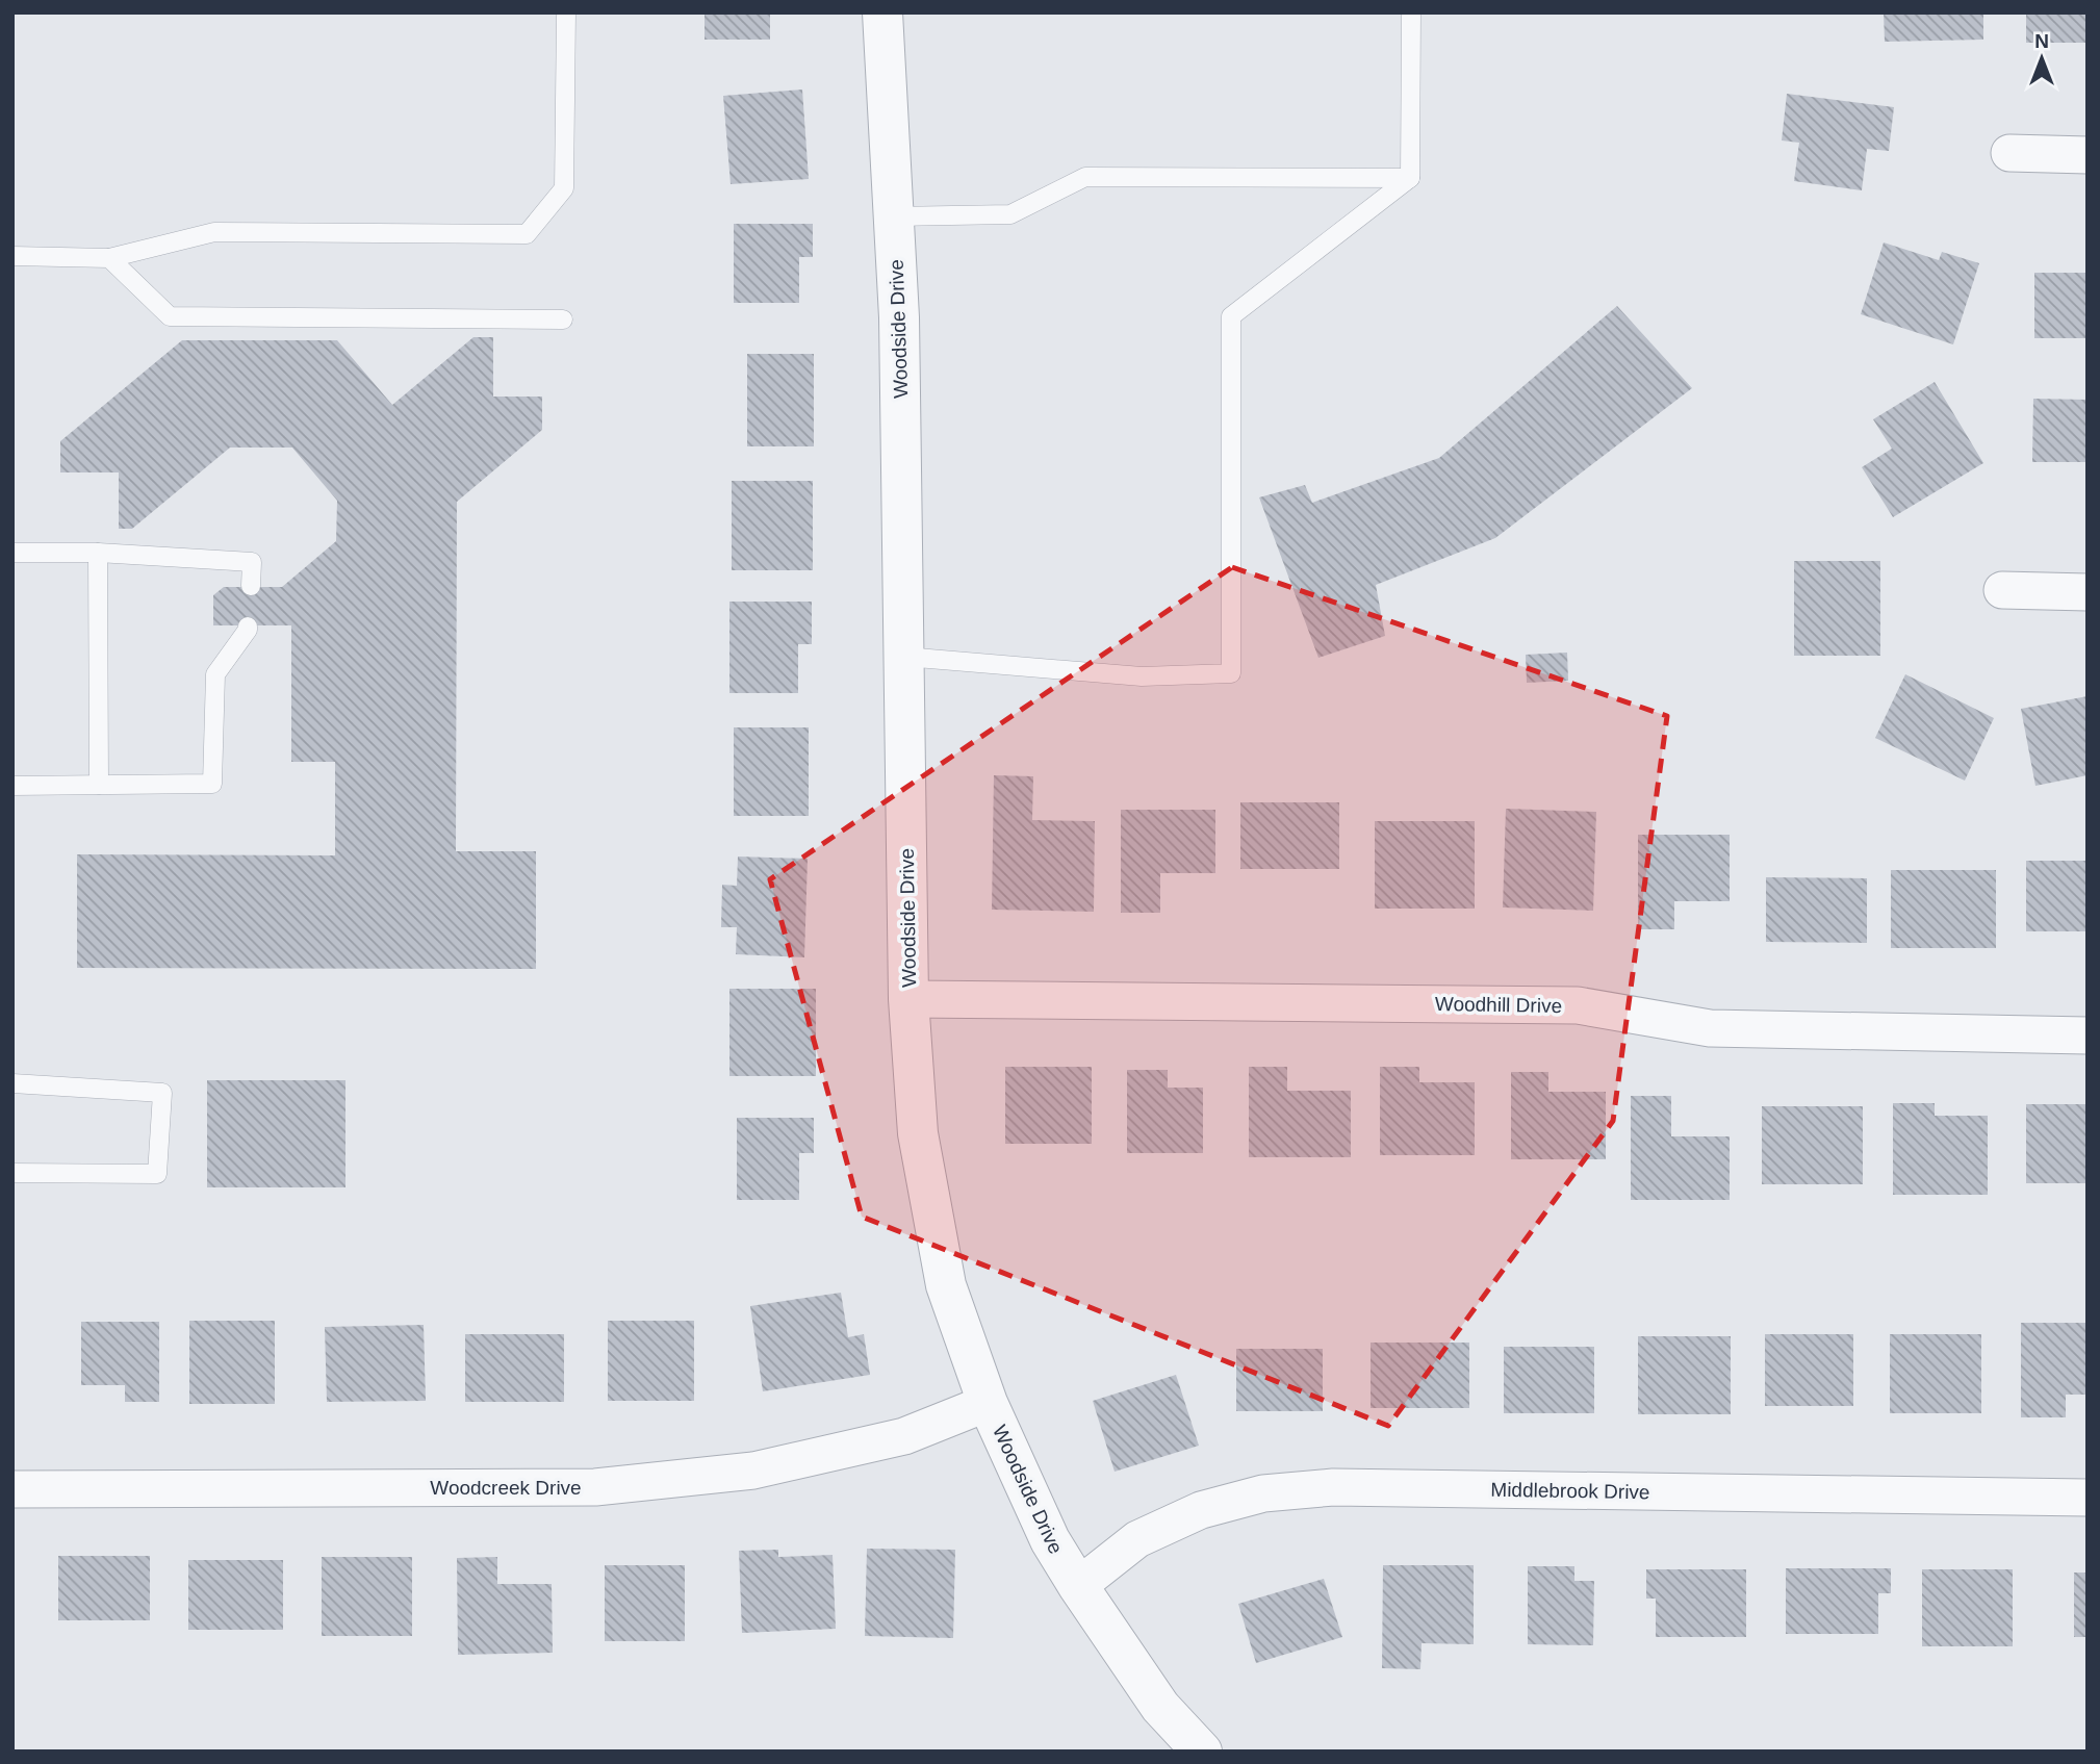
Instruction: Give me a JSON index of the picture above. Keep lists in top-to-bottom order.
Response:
{
  "streets": {
    "street": [
      "Woodside Drive",
      "Woodhill Drive",
      "Woodcreek Drive",
      "Middlebrook Drive"
    ]
  },
  "crossings": [
    ["Woodside Drive", "Woodhill Drive"],
    ["Woodside Drive", "Woodcreek Drive"],
    ["Woodside Drive", "Middlebrook Drive"]
  ],
  "north": "top"
}
